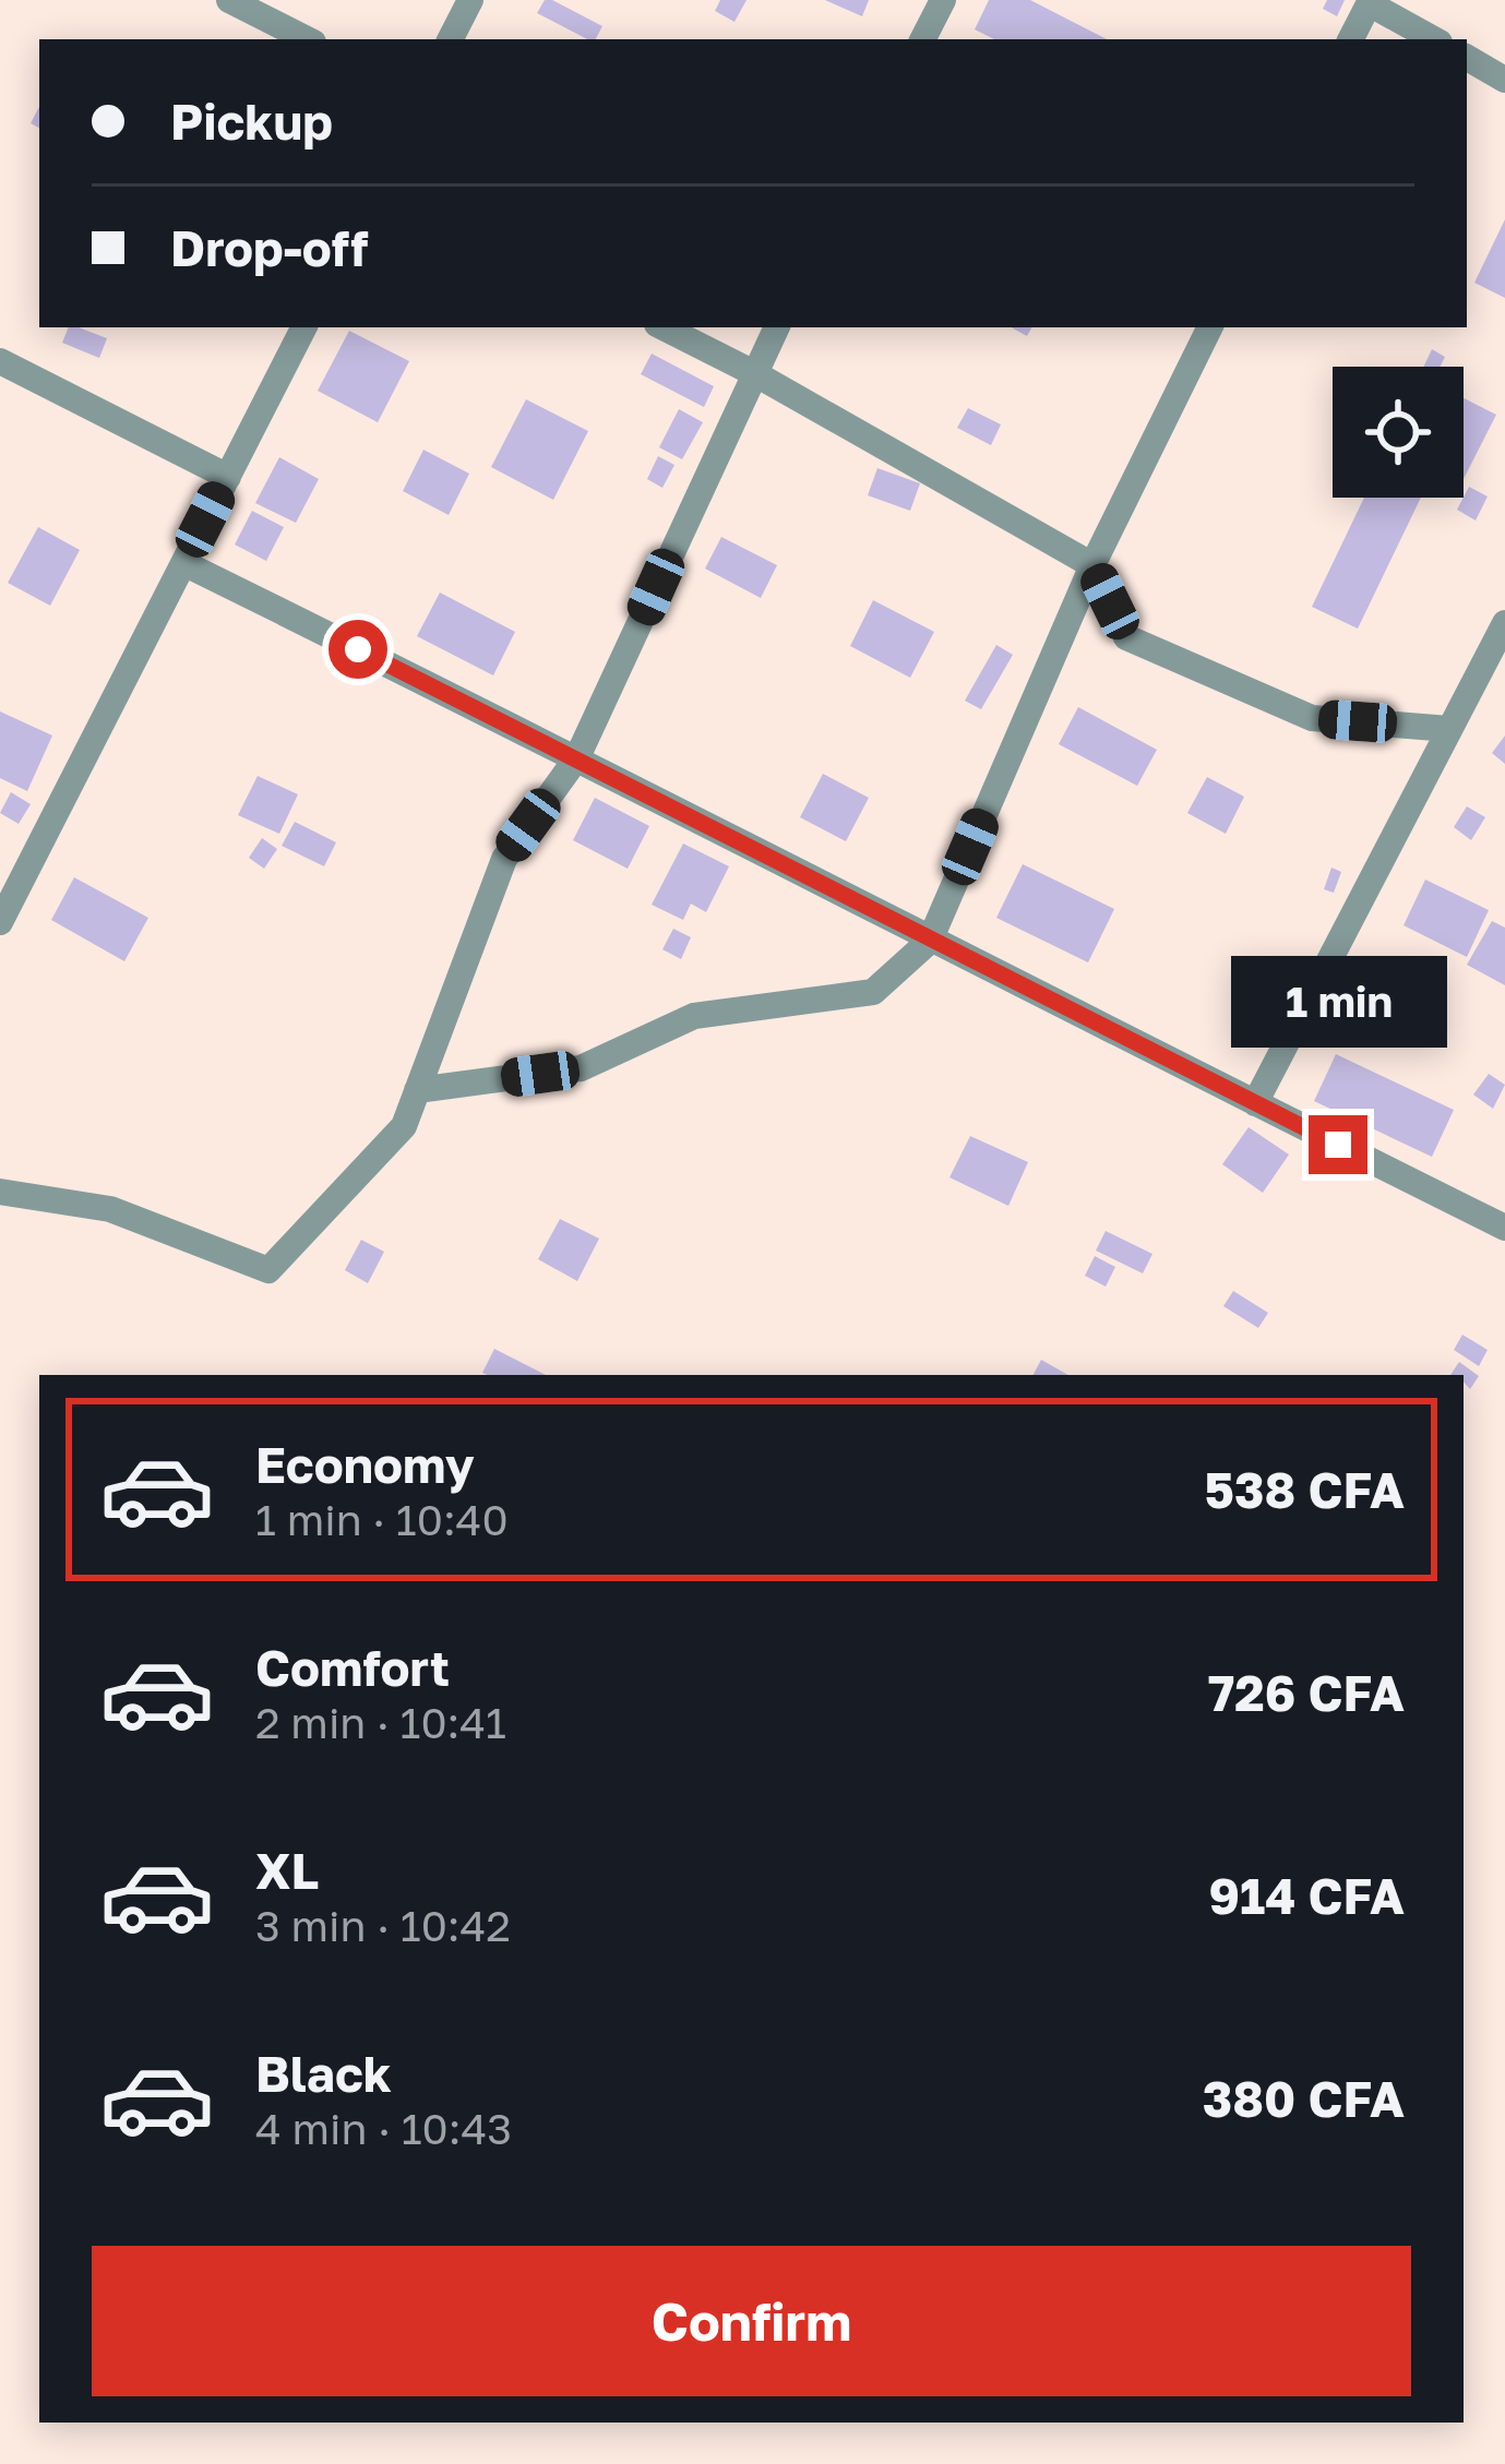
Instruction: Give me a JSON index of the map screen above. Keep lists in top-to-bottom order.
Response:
{
  "page": {
    "banner": ["Pickup", "Drop-off"],
    "bubble": "1 min",
    "list": [
      {
        "name": "Economy",
        "note": "1 min · 10:40",
        "value": "538 CFA"
      },
      {
        "name": "Comfort",
        "note": "2 min · 10:41",
        "value": "726 CFA"
      },
      {
        "name": "XL",
        "note": "3 min · 10:42",
        "value": "914 CFA"
      },
      {
        "name": "Black",
        "note": "4 min · 10:43",
        "value": "380 CFA"
      }
    ],
    "buttons": "Confirm"
  }
}
